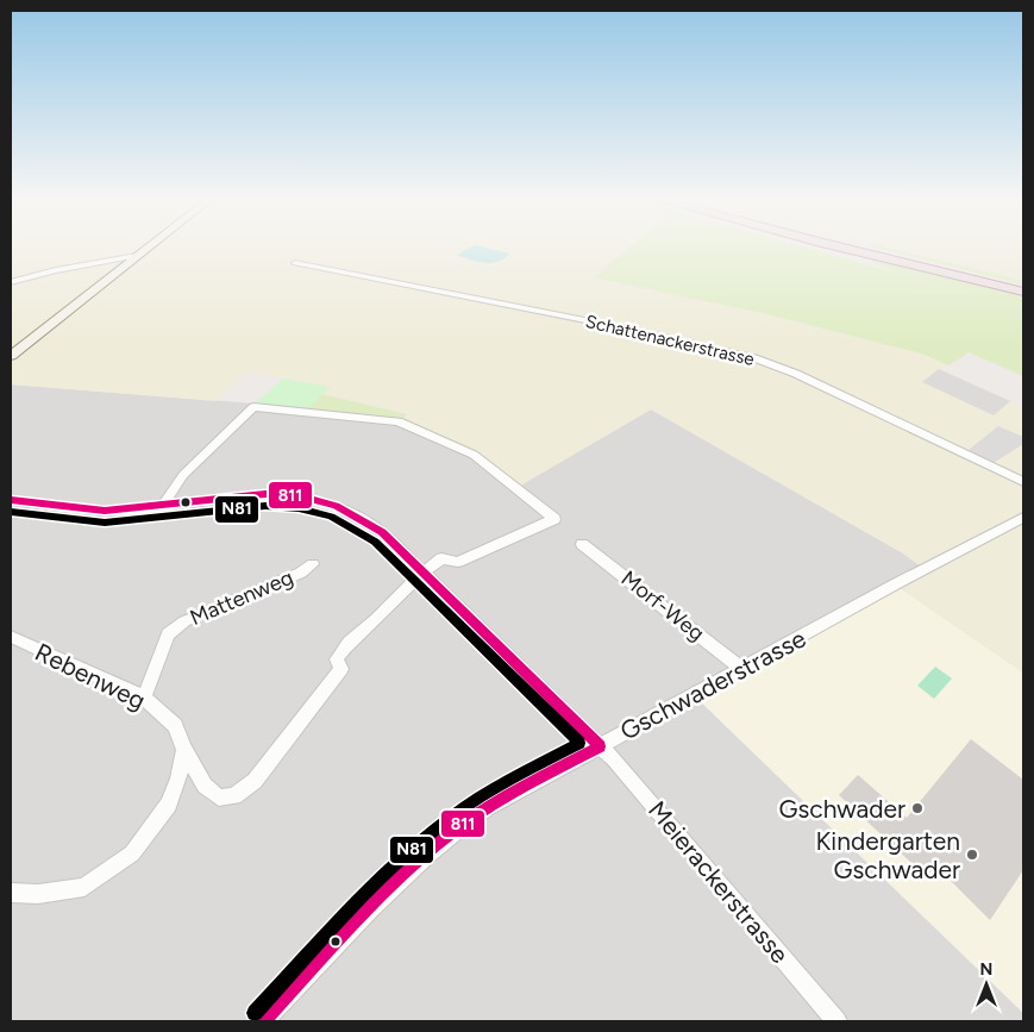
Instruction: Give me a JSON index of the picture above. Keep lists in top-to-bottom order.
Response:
{
  "streets": {
    "street": [
      "Schattenackerstrasse",
      "Mattenweg",
      "Morf-Weg",
      "Rebenweg",
      "Gschwaderstrasse",
      "Meierackerstrasse"
    ]
  },
  "crossings": [
    ["Mattenweg", "Rebenweg"],
    ["Morf-Weg", "Gschwaderstrasse"],
    ["Rebenweg", "Meierackerstrasse"],
    ["Gschwaderstrasse", "Meierackerstrasse"]
  ],
  "places": ["Gschwader", "Kindergarten Gschwader"],
  "lines": ["transit line 811", "transit line N81"],
  "north": "top"
}
